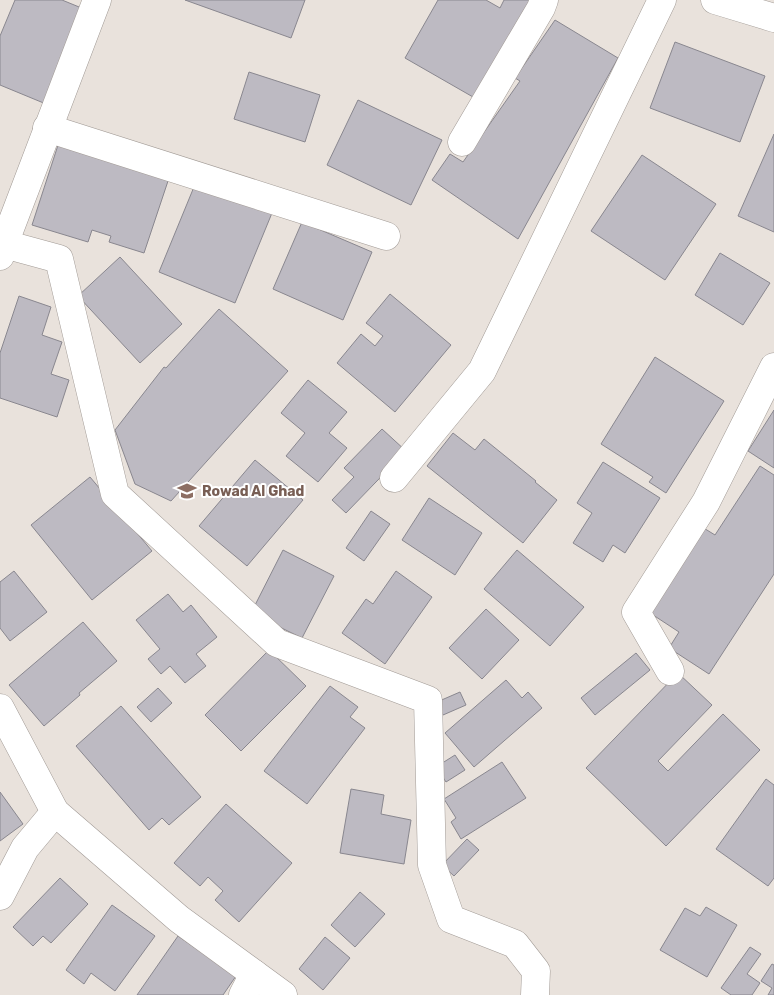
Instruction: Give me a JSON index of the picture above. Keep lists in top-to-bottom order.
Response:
{
  "places": {
    "school or university": ["Rowad Al Ghad"]
  }
}
